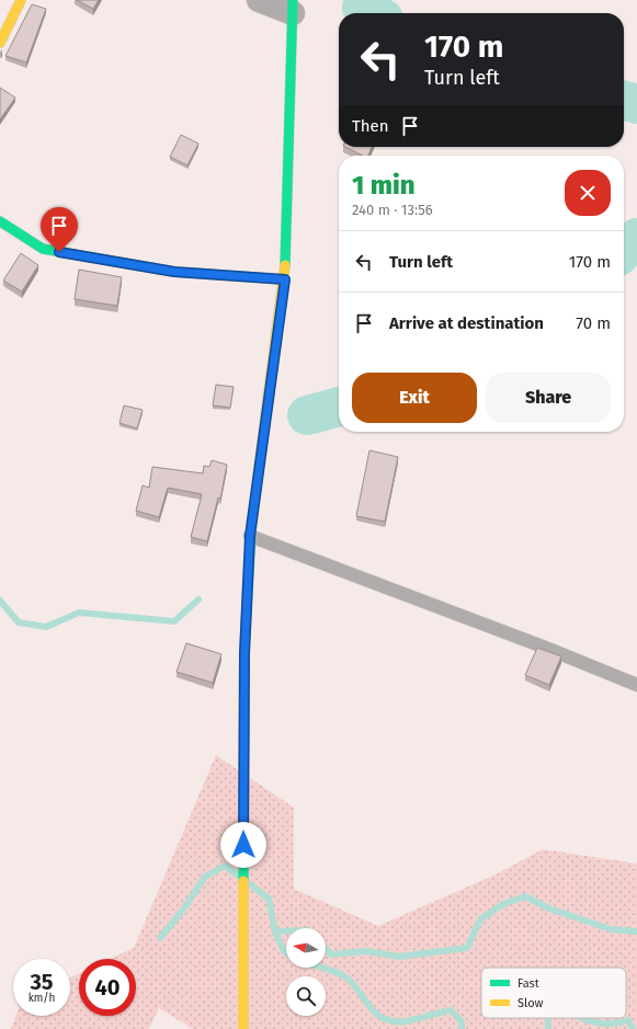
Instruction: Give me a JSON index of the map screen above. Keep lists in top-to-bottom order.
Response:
{
  "legend": ["Fast", "Slow"],
  "north": "left",
  "page": {
    "turn": ["170 m", "Turn left"],
    "then": "Then",
    "heading": ["1 min", "240 m · 13:56"],
    "list": [
      {
        "name": "Turn left",
        "value": "170 m"
      },
      {
        "name": "Arrive at destination",
        "value": "70 m"
      }
    ],
    "buttons": ["Exit", "Share"],
    "speed": "35 km/h",
    "limit": "40"
  }
}
